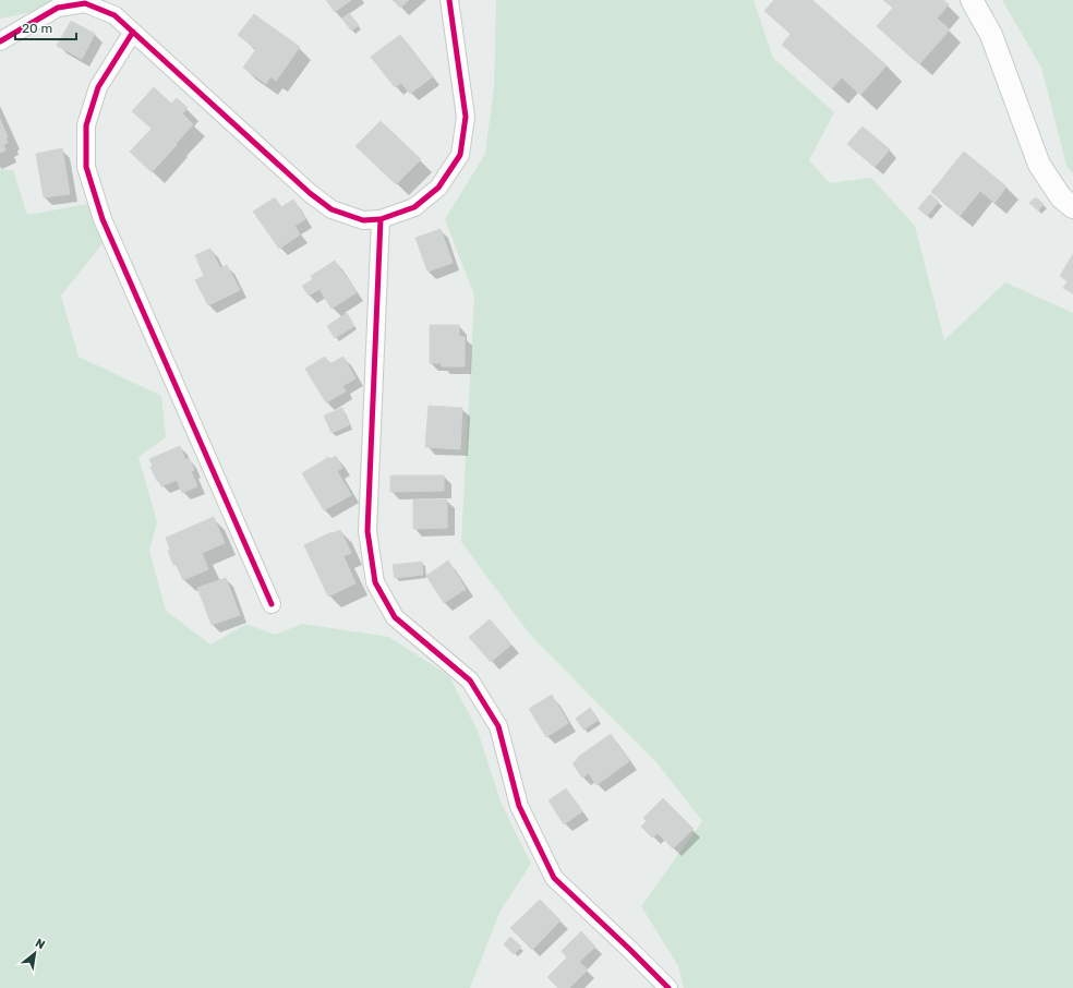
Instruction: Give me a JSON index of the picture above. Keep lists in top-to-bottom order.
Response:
{
  "scale_bar": "20 m",
  "north": "top right"
}
